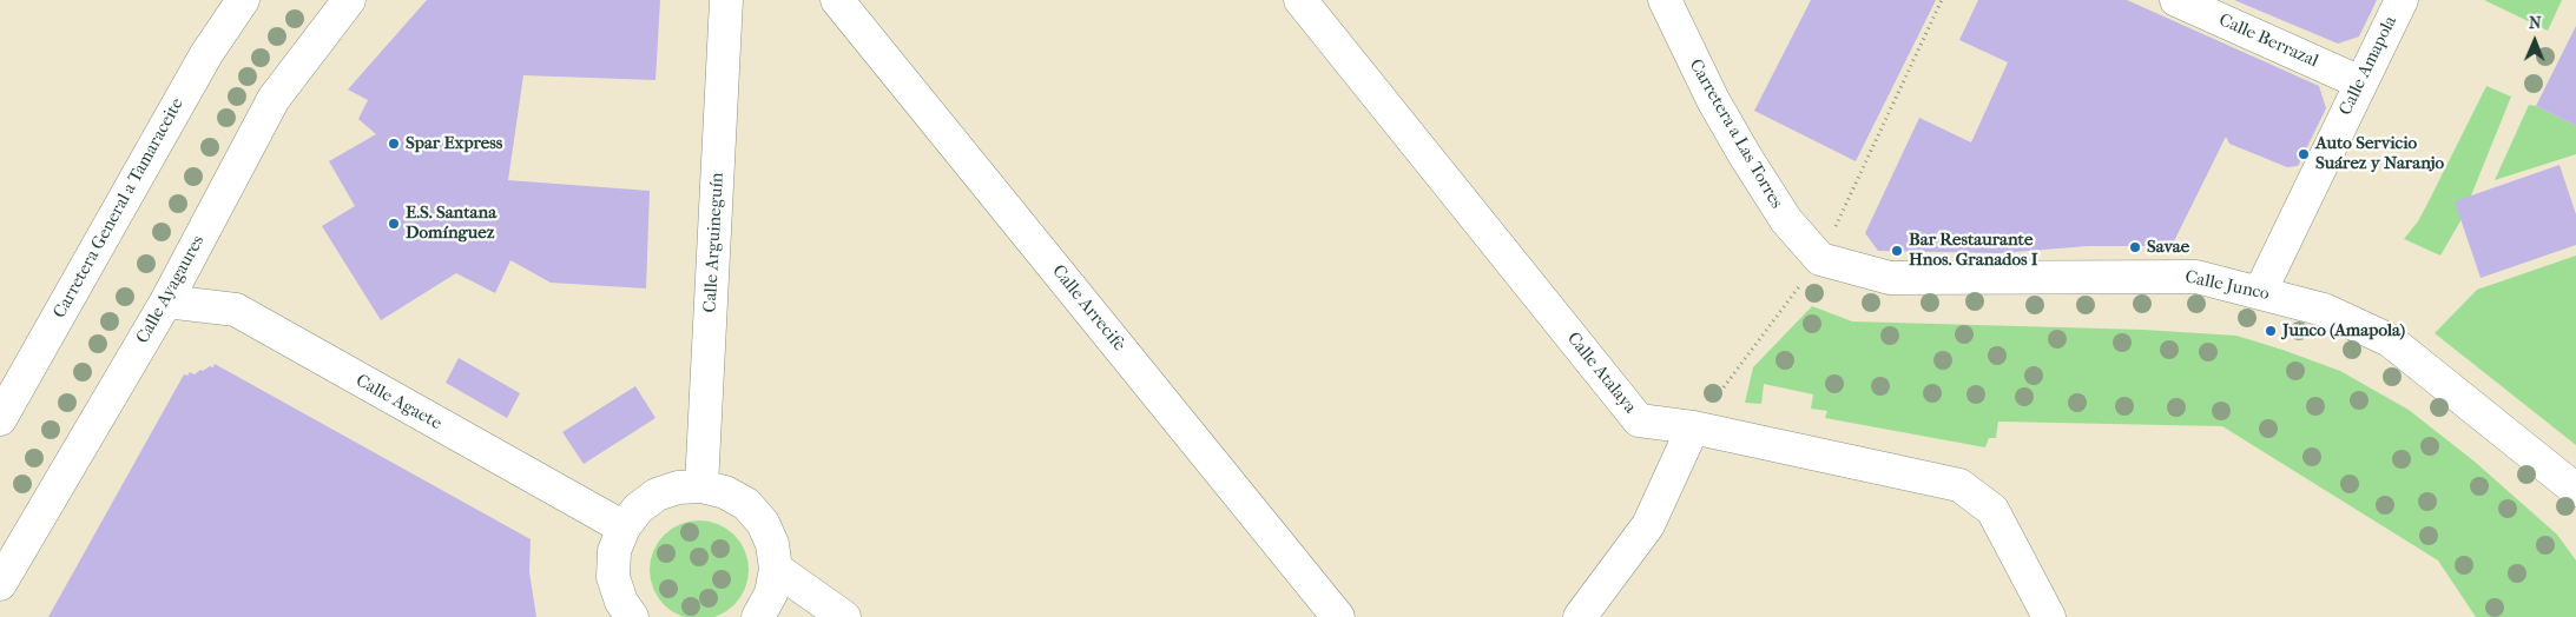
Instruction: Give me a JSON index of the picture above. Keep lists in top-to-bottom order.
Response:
{
  "streets": {
    "street": [
      "Calle Berrazal",
      "Calle Amapola",
      "Carretera a Las Torres",
      "Carretera General a Tamaraceite",
      "Calle Arguineguín",
      "Calle Junco",
      "Calle Ayagaures",
      "Calle Arrecife",
      "Calle Atalaya",
      "Calle Agaete"
    ]
  },
  "crossings": [
    ["Calle Berrazal", "Calle Amapola"],
    ["Calle Amapola", "Calle Junco"],
    ["Carretera a Las Torres", "Calle Junco"],
    ["Calle Ayagaures", "Calle Agaete"]
  ],
  "places": [
    "Spar Express",
    "Auto Servicio Suárez y Naranjo",
    "E.S. Santana Domínguez",
    "Savae",
    "Bar Restaurante Hnos. Granados I",
    "Junco (Amapola)"
  ],
  "north": "top"
}
